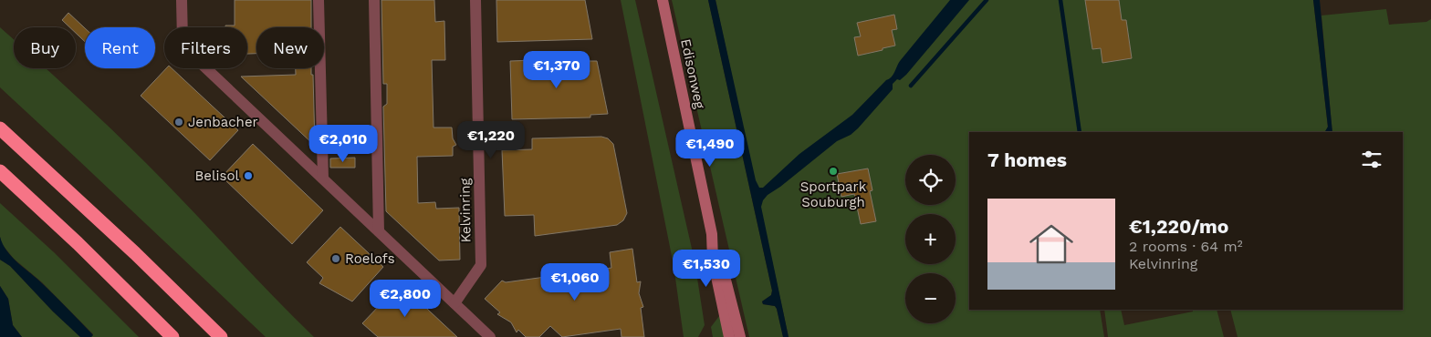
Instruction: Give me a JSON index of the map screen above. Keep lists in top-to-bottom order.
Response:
{
  "streets": {
    "street": ["Edisonweg", "Kelvinring"]
  },
  "places": [
    "Jenbacher",
    "Sportpark Souburgh",
    "Belisol",
    "Roelofs"
  ],
  "page": {
    "chip": [
      "Buy",
      "Rent",
      "Filters",
      "New"
    ],
    "price": [
      "€1,370",
      "€1,220",
      "€2,010",
      "€1,490",
      "€1,530",
      "€1,060",
      "€2,800"
    ],
    "heading": "7 homes",
    "map_buttons": ["+", "−"],
    "list": [
      {
        "name": "€1,220/mo",
        "note": "2 rooms · 64 m² · Kelvinring"
      }
    ]
  }
}
